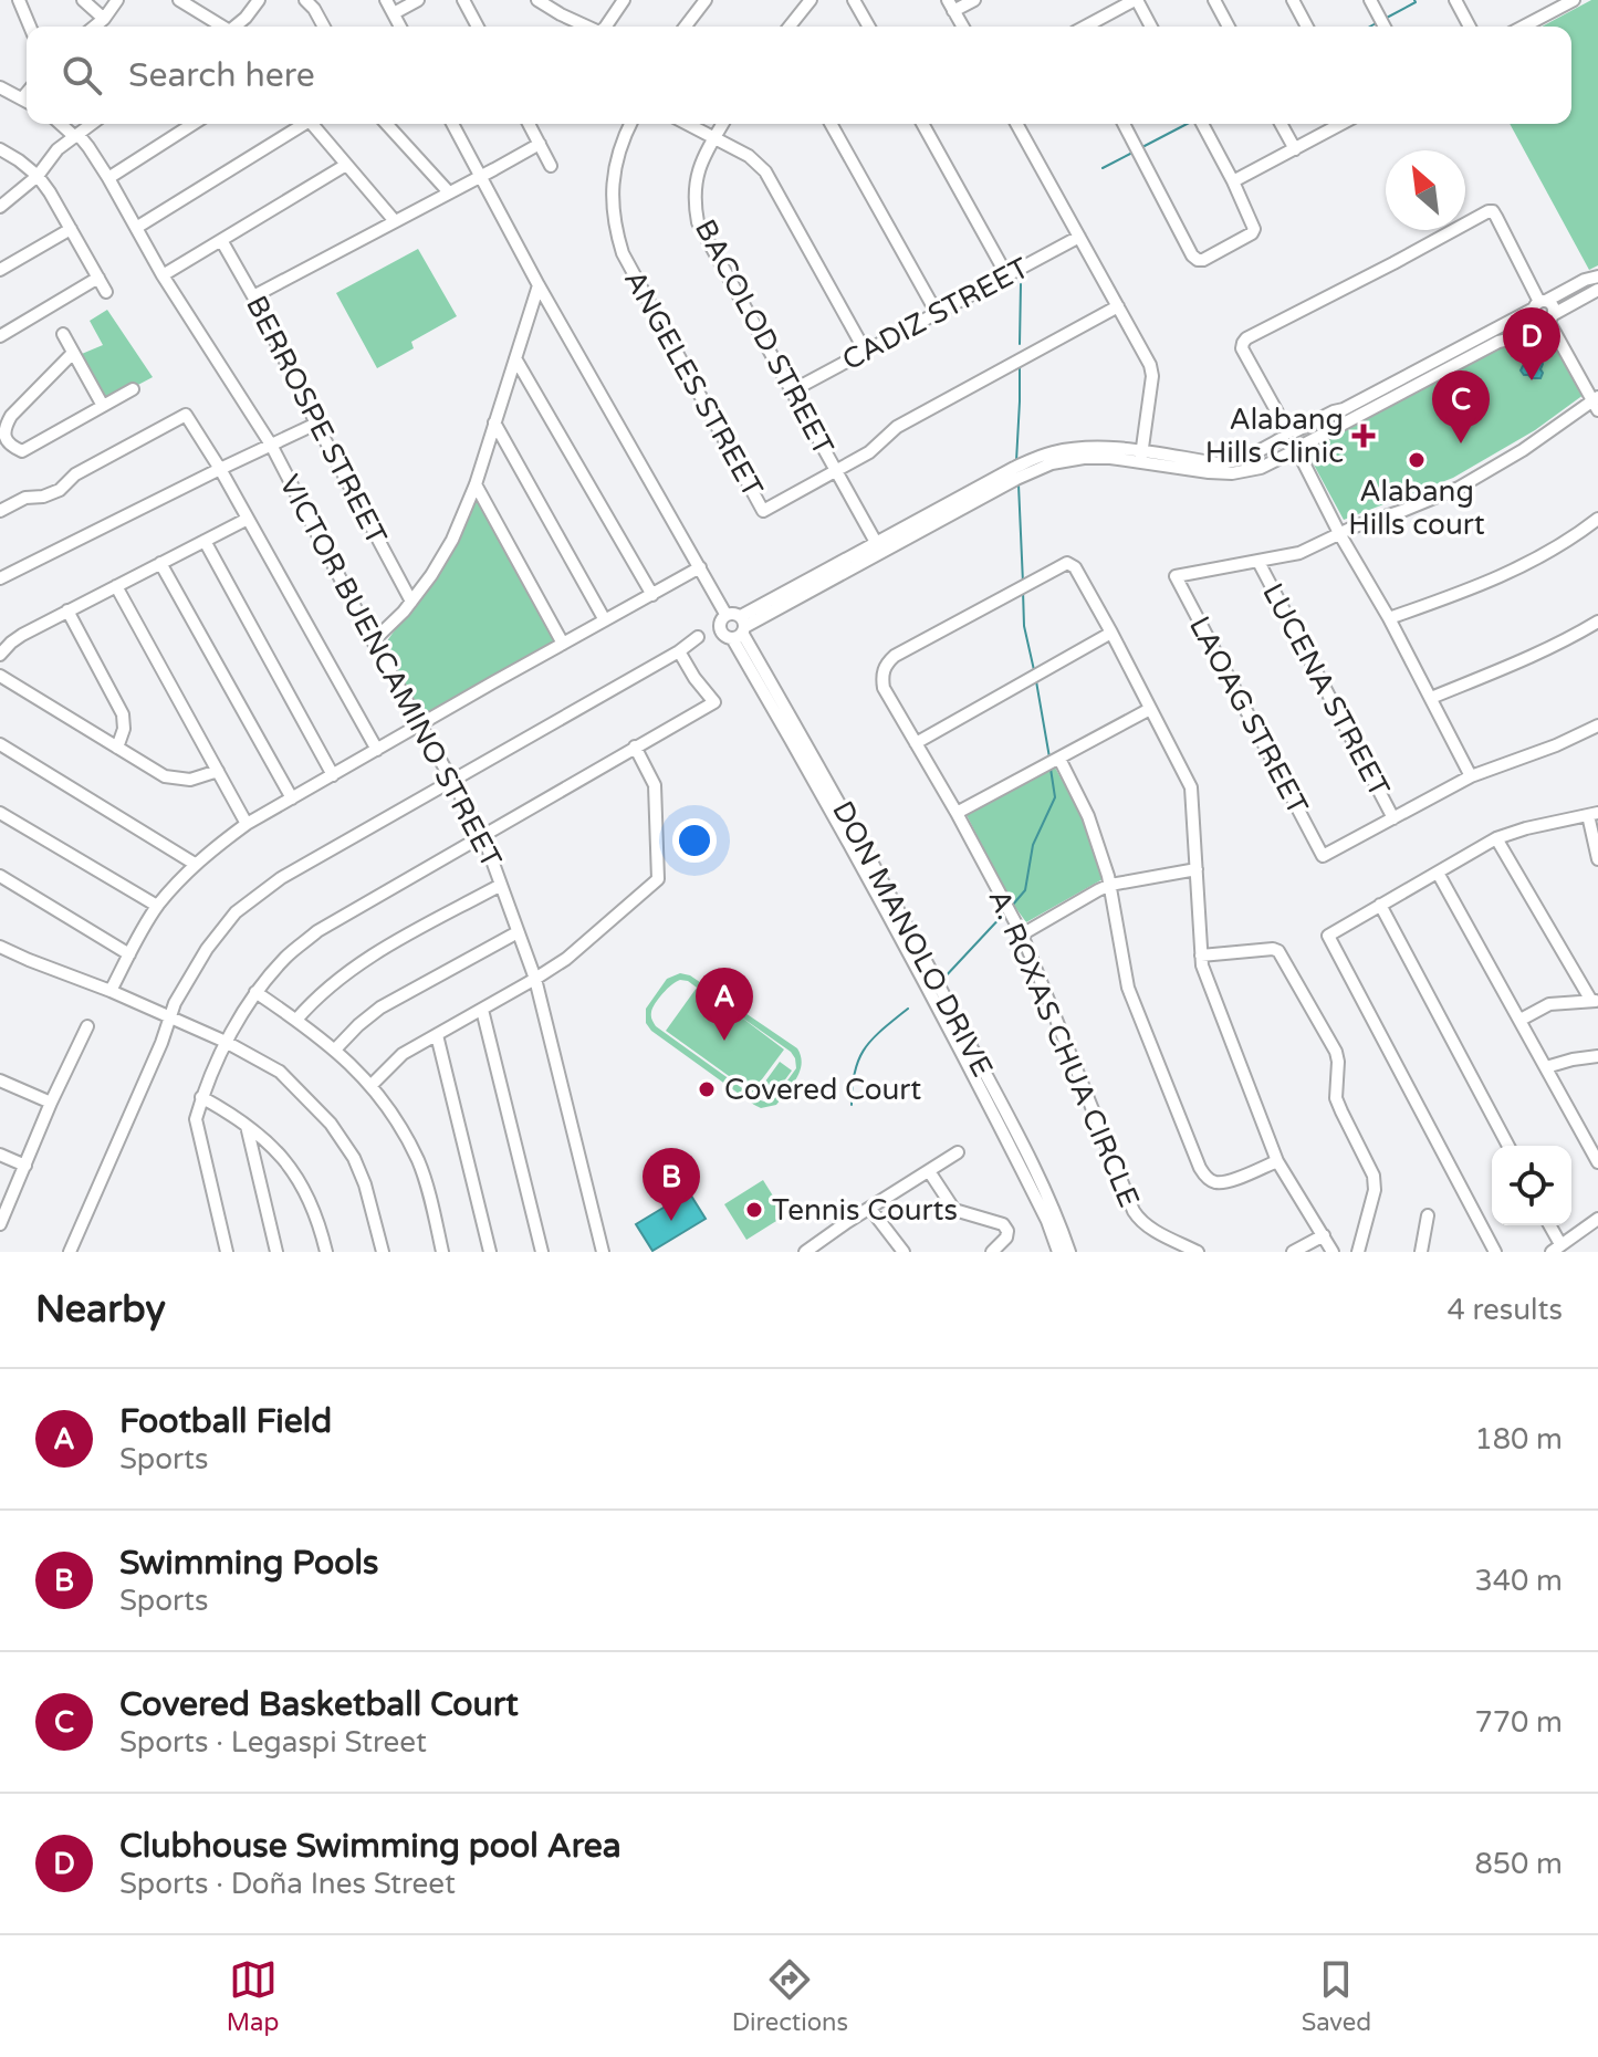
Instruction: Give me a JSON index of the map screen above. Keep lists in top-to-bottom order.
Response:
{
  "streets": {
    "street": [
      "CADIZ STREET",
      "BACOLOD STREET",
      "ANGELES STREET",
      "BERROSPE STREET",
      "VICTOR BUENCAMINO STREET",
      "LUCENA STREET",
      "LAOAG STREET",
      "DON MANOLO DRIVE",
      "A. ROXAS CHUA CIRCLE"
    ]
  },
  "crossings": [
    ["CADIZ STREET", "BACOLOD STREET"],
    ["BACOLOD STREET", "ANGELES STREET"],
    ["LUCENA STREET", "LAOAG STREET"]
  ],
  "places": {
    "health": ["Alabang Hills Clinic"],
    "other": ["Alabang Hills court", "Covered Court", "Tennis Courts"]
  },
  "north": "top left",
  "page": {
    "search": "Search here",
    "pins": [
      "D",
      "C",
      "A",
      "B"
    ],
    "heading": ["Nearby", "4 results"],
    "list": [
      {
        "mark": "A",
        "name": "Football Field",
        "note": "Sports",
        "value": "180 m"
      },
      {
        "mark": "B",
        "name": "Swimming Pools",
        "note": "Sports",
        "value": "340 m"
      },
      {
        "mark": "C",
        "name": "Covered Basketball Court",
        "note": "Sports · Legaspi Street",
        "value": "770 m"
      },
      {
        "mark": "D",
        "name": "Clubhouse Swimming pool Area",
        "note": "Sports · Doña Ines Street",
        "value": "850 m"
      }
    ],
    "nav": ["Map", "Directions", "Saved"]
  }
}
